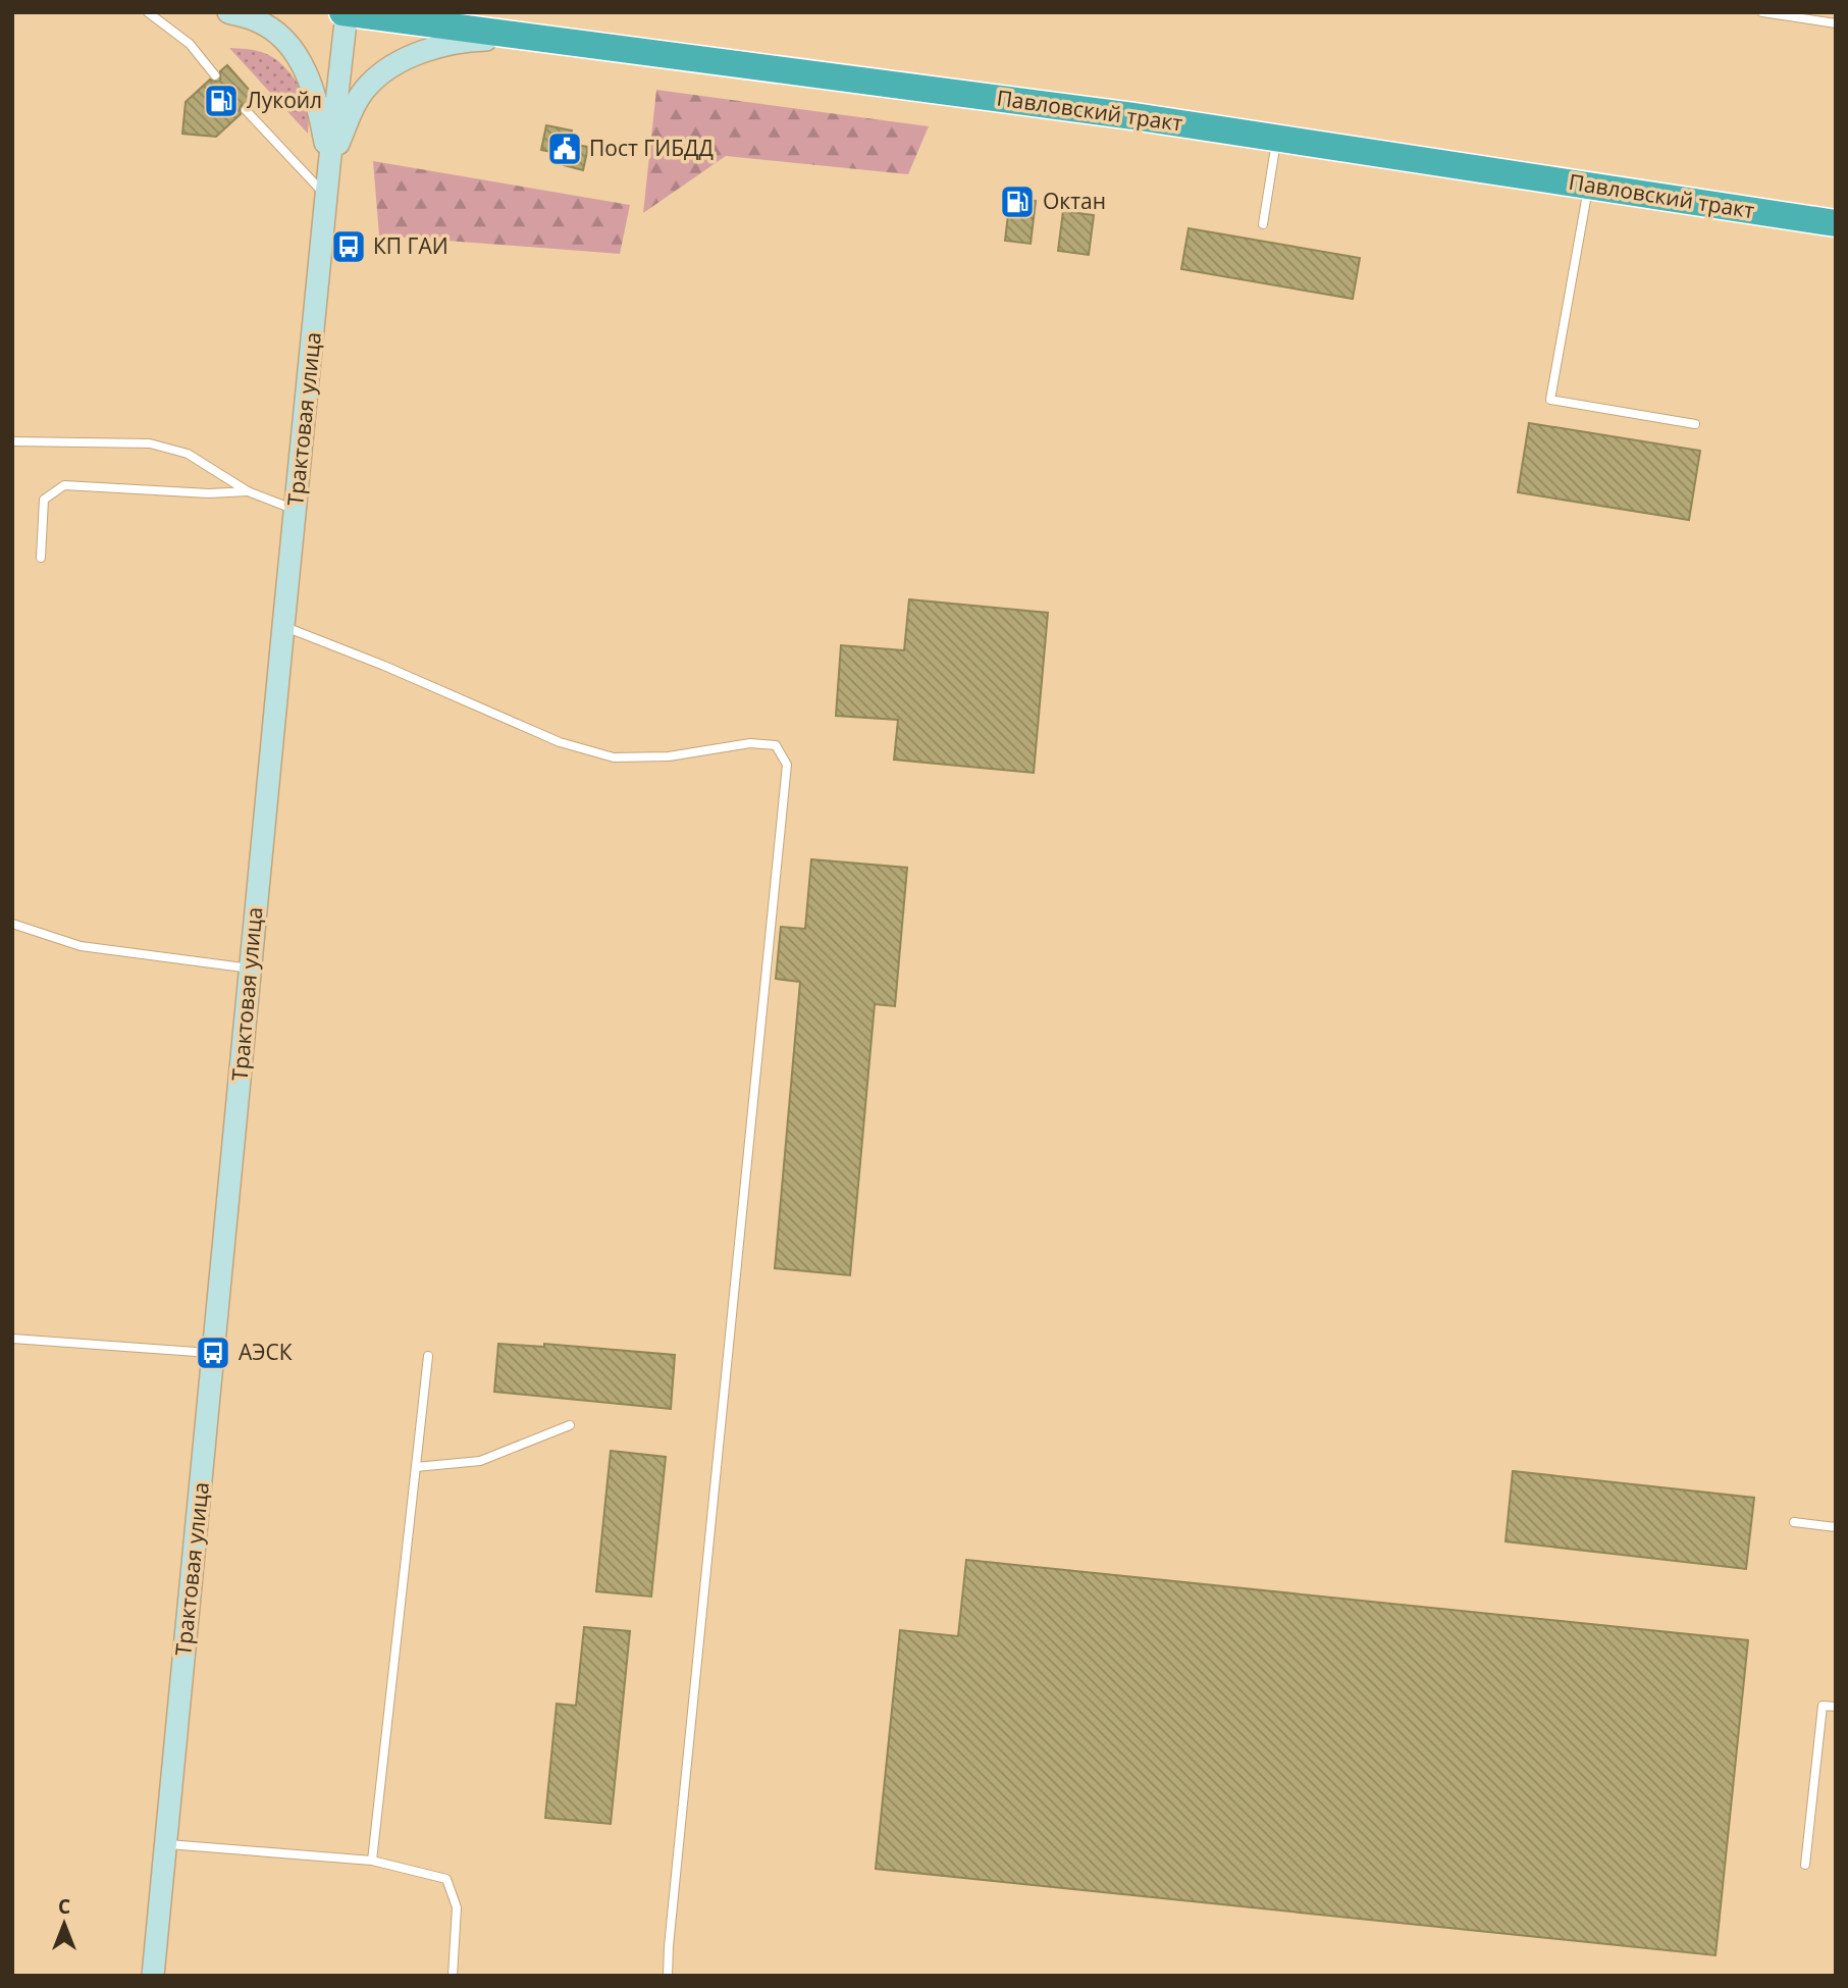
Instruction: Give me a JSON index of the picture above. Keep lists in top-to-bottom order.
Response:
{
  "streets": {
    "highway": ["Павловский тракт"],
    "main road": ["Трактовая улица"]
  },
  "crossings": [
    ["Павловский тракт", "Трактовая улица"]
  ],
  "places": {
    "fuel station": ["Лукойл", "Октан"],
    "public building": ["Пост ГИБДД"],
    "bus stop": ["КП ГАИ", "АЭСК"]
  },
  "north": "top"
}
